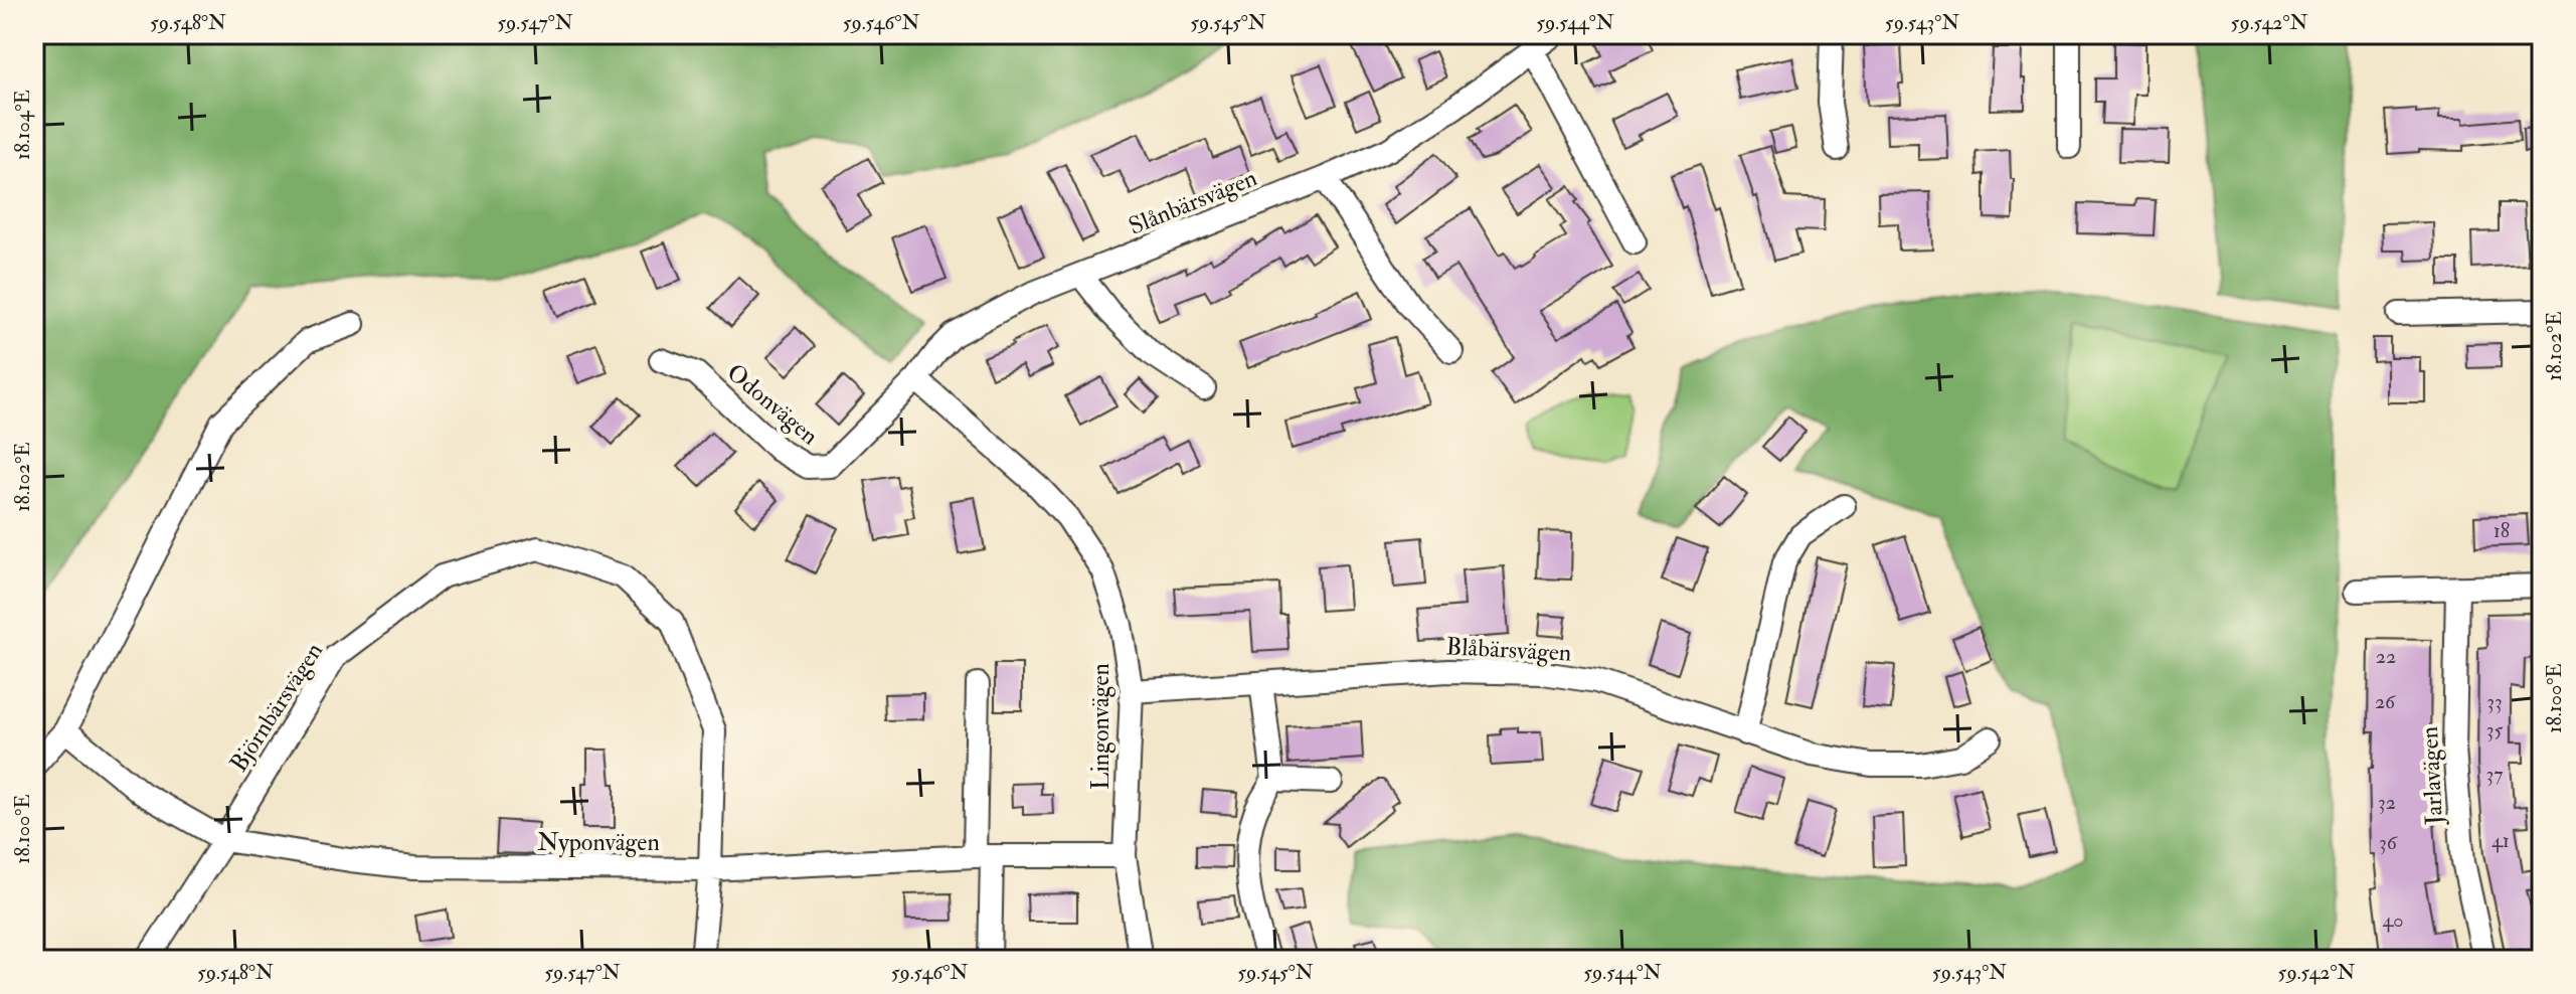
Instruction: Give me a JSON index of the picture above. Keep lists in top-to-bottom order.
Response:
{
  "streets": {
    "street": [
      "Slånbärsvägen",
      "Odonvägen",
      "Blåbärsvägen",
      "Björnbärsvägen",
      "Lingonvägen",
      "Jarlavägen",
      "Nyponvägen"
    ]
  },
  "crossings": [
    ["Slånbärsvägen", "Odonvägen"],
    ["Slånbärsvägen", "Lingonvägen"],
    ["Odonvägen", "Lingonvägen"],
    ["Blåbärsvägen", "Lingonvägen"],
    ["Björnbärsvägen", "Nyponvägen"],
    ["Lingonvägen", "Nyponvägen"]
  ],
  "house_numbers": [
    "18",
    "22",
    "26",
    "33",
    "35",
    "37",
    "32",
    "41",
    "36",
    "40"
  ],
  "coordinates": [
    "59.548°N",
    "59.547°N",
    "59.546°N",
    "59.545°N",
    "59.544°N",
    "59.543°N",
    "59.542°N",
    "18.104°E",
    "18.102°E",
    "18.100°E"
  ]
}
